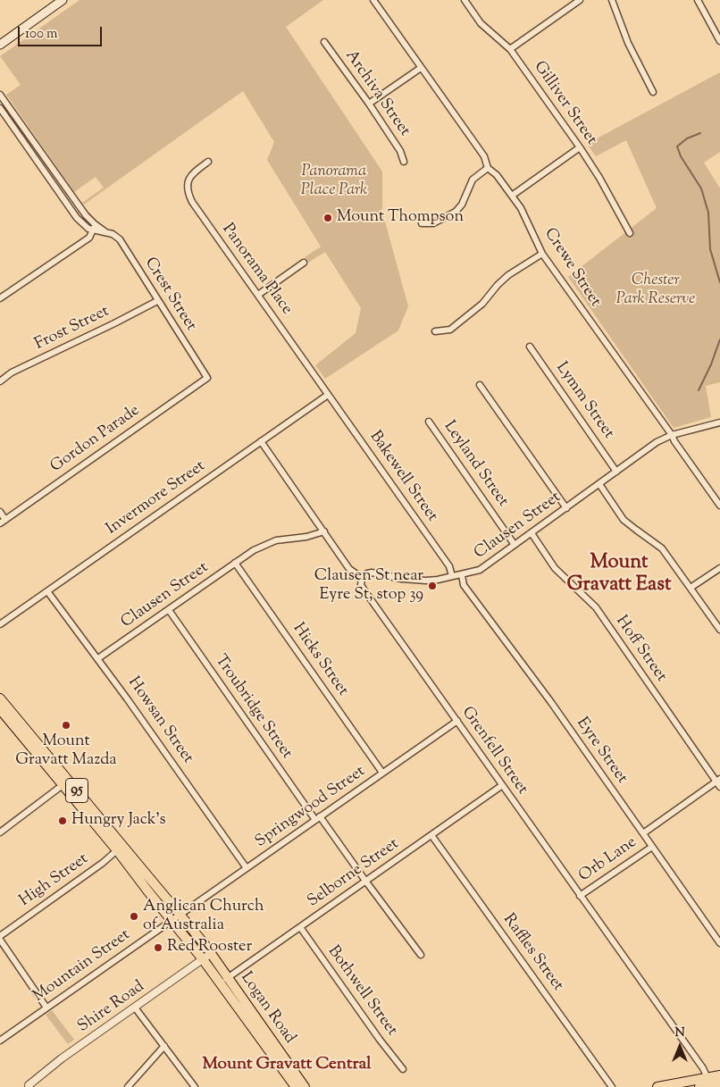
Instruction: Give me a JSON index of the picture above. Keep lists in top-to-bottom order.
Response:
{
  "streets": {
    "main road": ["95", "Logan Road"],
    "street": [
      "Archiva Street",
      "Gilliver Street",
      "Crewe Street",
      "Panorama Place",
      "Crest Street",
      "Frost Street",
      "Lymm Street",
      "Gordon Parade",
      "Leyland Street",
      "Bakewell Street",
      "Invermore Street",
      "Clausen Street",
      "Hoff Street",
      "Hicks Street",
      "Troubridge Street",
      "Howsan Street",
      "Grenfell Street",
      "Eyre Street",
      "Springwood Street",
      "Orb Lane",
      "Selborne Street",
      "High Street",
      "Raffles Street",
      "Mountain Street",
      "Bothwell Street",
      "Shire Road"
    ]
  },
  "crossings": [
    ["Crewe Street", "Clausen Street"],
    ["Panorama Place", "Bakewell Street"],
    ["Panorama Place", "Invermore Street"],
    ["Crest Street", "Frost Street"],
    ["Crest Street", "Gordon Parade"],
    ["Lymm Street", "Clausen Street"],
    ["Leyland Street", "Clausen Street"],
    ["Bakewell Street", "Invermore Street"],
    ["Bakewell Street", "Clausen Street"],
    ["Invermore Street", "Howsan Street"],
    ["Invermore Street", "Grenfell Street"],
    ["Clausen Street", "Hoff Street"],
    ["Clausen Street", "Hicks Street"],
    ["Clausen Street", "Troubridge Street"],
    ["Clausen Street", "Howsan Street"],
    ["Clausen Street", "Grenfell Street"],
    ["Clausen Street", "Eyre Street"],
    ["Hicks Street", "Springwood Street"],
    ["Troubridge Street", "Springwood Street"],
    ["Troubridge Street", "Selborne Street"],
    ["Howsan Street", "Springwood Street"],
    ["Grenfell Street", "Springwood Street"],
    ["Grenfell Street", "Orb Lane"],
    ["Grenfell Street", "Selborne Street"],
    ["Eyre Street", "Orb Lane"],
    ["Springwood Street", "Mountain Street"],
    ["Springwood Street", "Logan Road"],
    ["Selborne Street", "Raffles Street"],
    ["Selborne Street", "Bothwell Street"],
    ["Selborne Street", "Logan Road"],
    ["High Street", "Logan Road"],
    ["Mountain Street", "Logan Road"],
    ["Shire Road", "Logan Road"]
  ],
  "districts": ["Mount Gravatt East", "Mount Gravatt Central"],
  "parks": ["Panorama Place Park", "Chester Park Reserve"],
  "places": [
    "Mount Thompson",
    "Clausen St near Eyre St, stop 39",
    "Mount Gravatt Mazda",
    "Hungry Jack's",
    "Anglican Church of Australia",
    "Red Rooster"
  ],
  "scale_bar": "100 m",
  "north": "top"
}
